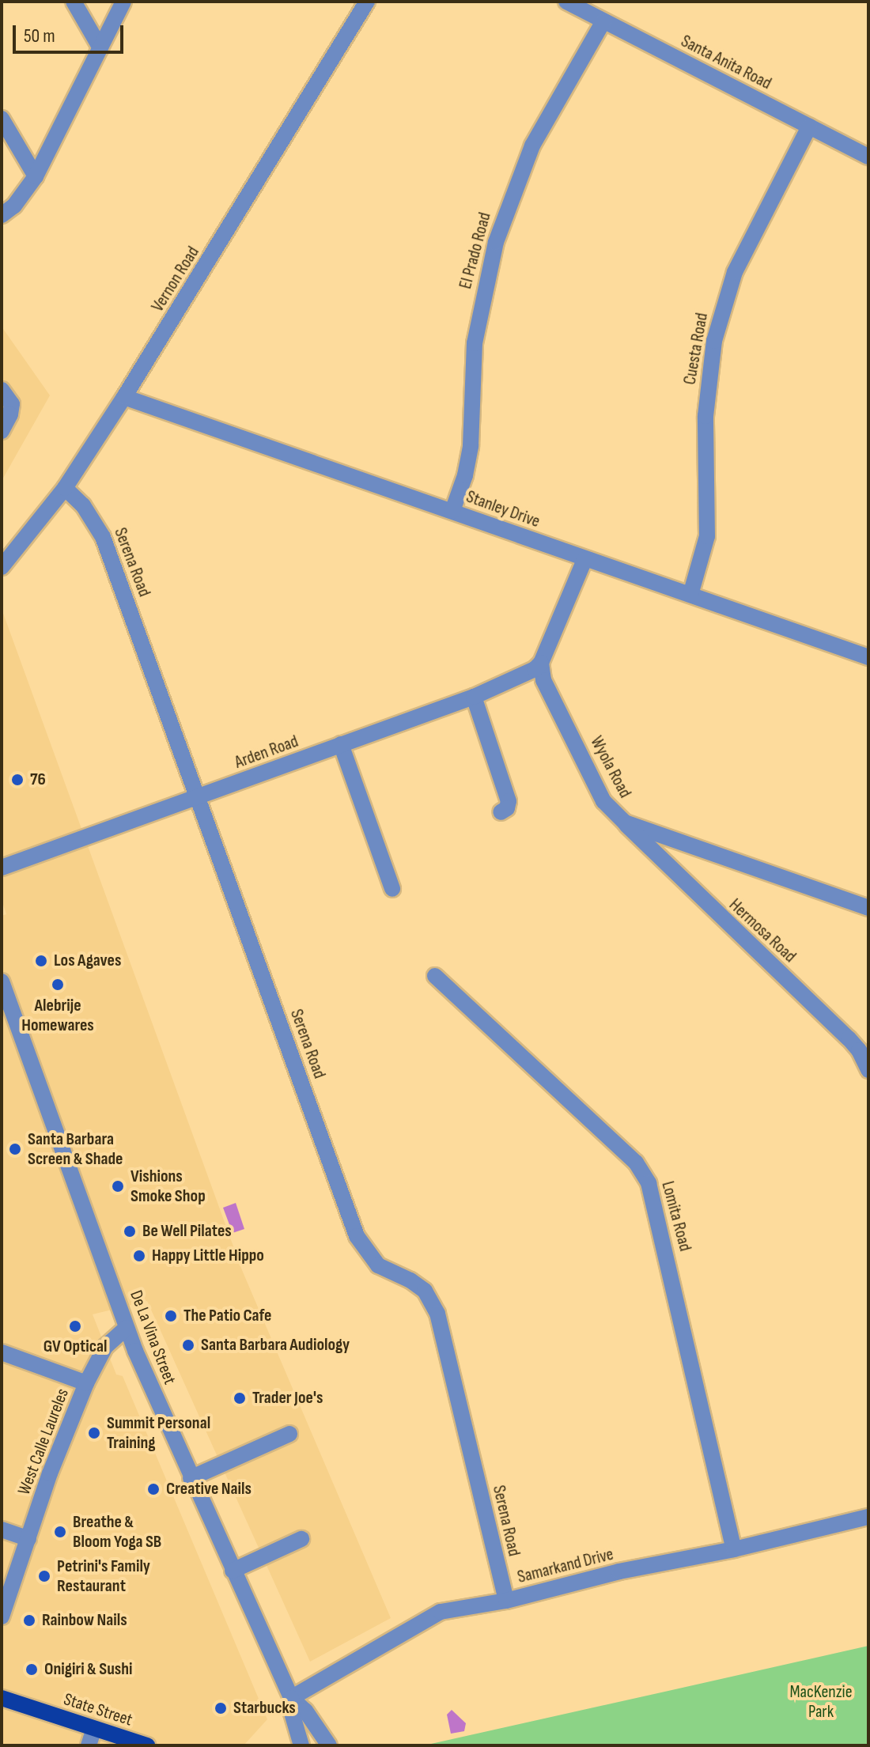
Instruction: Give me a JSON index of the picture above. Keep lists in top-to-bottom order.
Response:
{
  "streets": {
    "main road": ["State Street"],
    "street": [
      "Santa Anita Road",
      "El Prado Road",
      "Vernon Road",
      "Cuesta Road",
      "Stanley Drive",
      "Serena Road",
      "Arden Road",
      "Wyola Road",
      "Hermosa Road",
      "Lomita Road",
      "De La Vina Street",
      "West Calle Laureles",
      "Samarkand Drive"
    ]
  },
  "crossings": [
    ["Santa Anita Road", "El Prado Road"],
    ["Santa Anita Road", "Cuesta Road"],
    ["El Prado Road", "Stanley Drive"],
    ["Vernon Road", "Stanley Drive"],
    ["Vernon Road", "Serena Road"],
    ["Cuesta Road", "Stanley Drive"],
    ["Serena Road", "Arden Road"],
    ["Serena Road", "Samarkand Drive"],
    ["Arden Road", "Wyola Road"],
    ["Wyola Road", "Hermosa Road"],
    ["Lomita Road", "Samarkand Drive"],
    ["De La Vina Street", "West Calle Laureles"],
    ["De La Vina Street", "Samarkand Drive"]
  ],
  "parks": ["MacKenzie Park"],
  "places": [
    "76",
    "Los Agaves",
    "Alebrije Homewares",
    "Santa Barbara Screen & Shade",
    "Vishions Smoke Shop",
    "Be Well Pilates",
    "Happy Little Hippo",
    "The Patio Cafe",
    "GV Optical",
    "Santa Barbara Audiology",
    "Trader Joe's",
    "Summit Personal Training",
    "Creative Nails",
    "Breathe & Bloom Yoga SB",
    "Petrini's Family Restaurant",
    "Rainbow Nails",
    "Onigiri & Sushi",
    "Starbucks"
  ],
  "scale_bar": "50 m"
}
